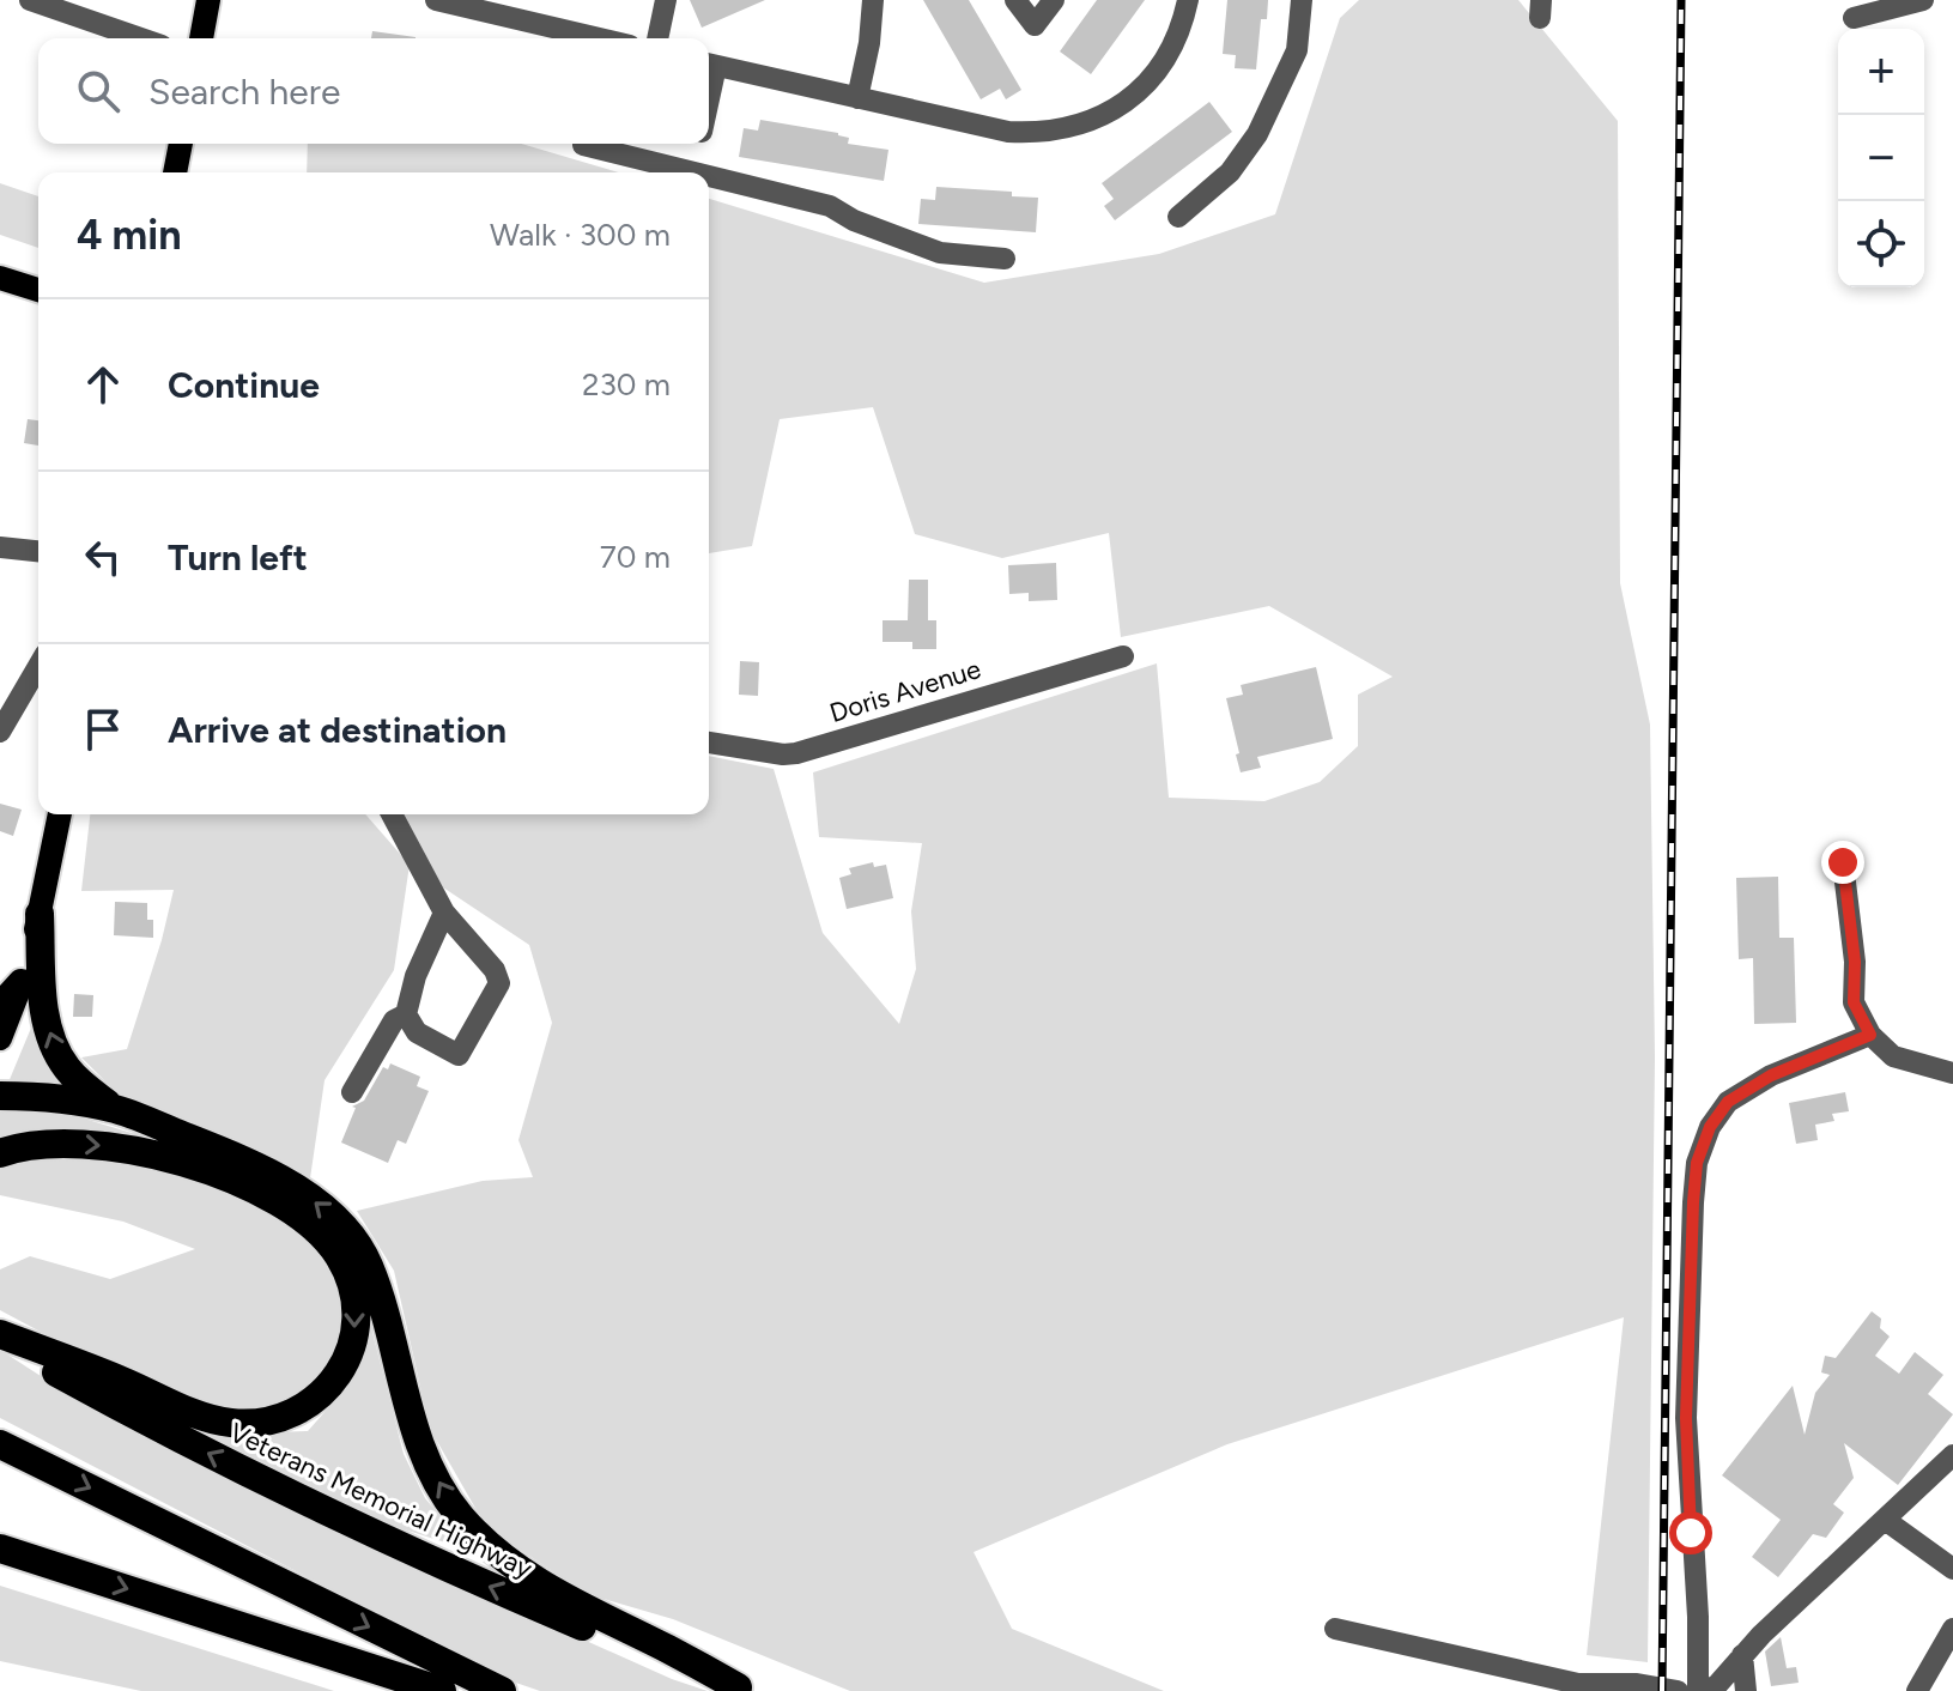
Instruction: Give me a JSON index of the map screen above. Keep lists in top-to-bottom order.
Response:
{
  "streets": {
    "highway": ["Veterans Memorial Highway"],
    "street": ["Doris Avenue"]
  },
  "page": {
    "map_buttons": ["+", "−"],
    "search": "Search here",
    "heading": ["4 min", "Walk · 300 m"],
    "list": [
      ["Continue", "230 m"],
      ["Turn left", "70 m"],
      "Arrive at destination"
    ]
  }
}
